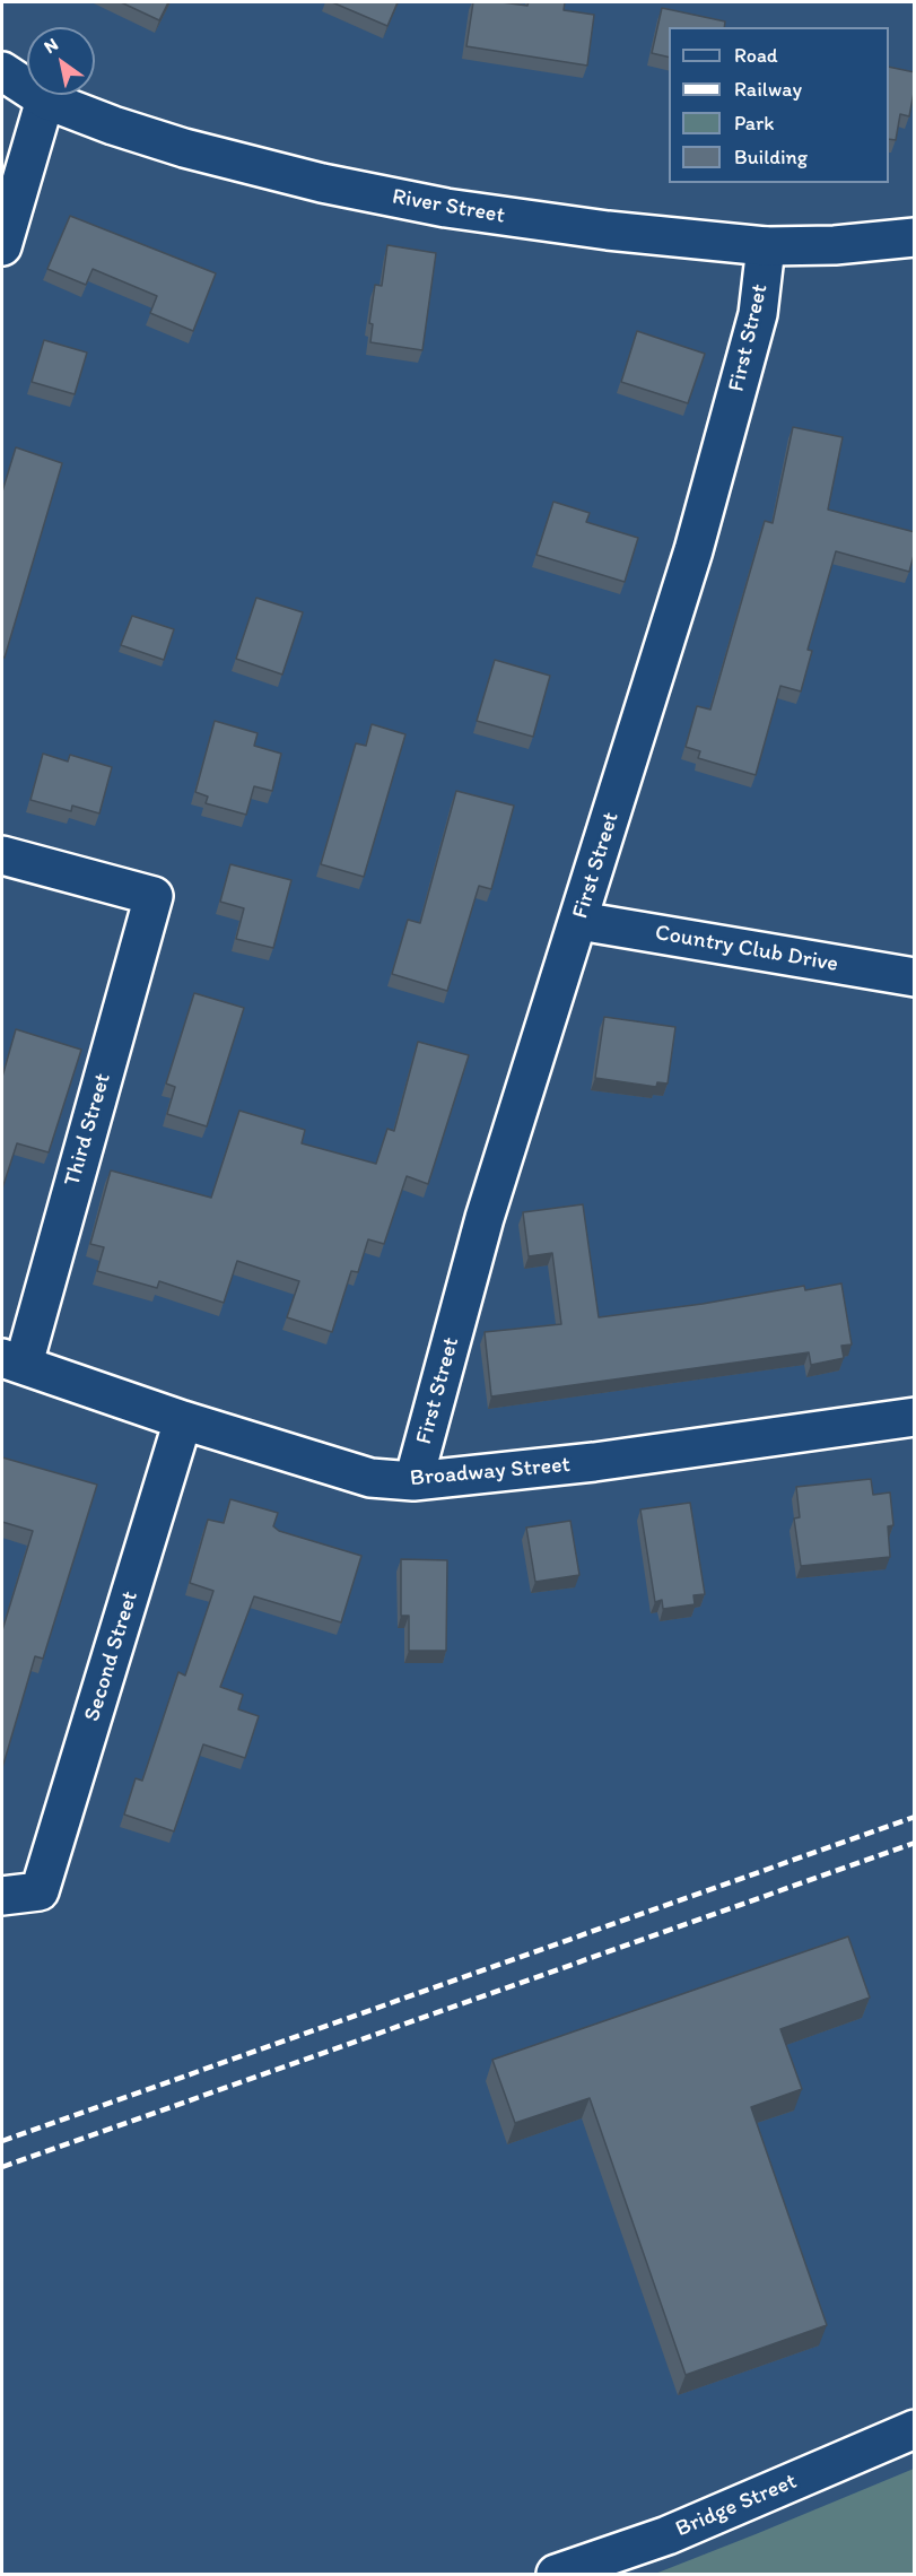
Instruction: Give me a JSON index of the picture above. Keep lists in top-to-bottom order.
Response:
{
  "streets": {
    "street": [
      "River Street",
      "First Street",
      "Country Club Drive",
      "Third Street",
      "Broadway Street",
      "Second Street",
      "Bridge Street"
    ]
  },
  "crossings": [
    ["River Street", "First Street"],
    ["First Street", "Country Club Drive"],
    ["First Street", "Broadway Street"],
    ["Third Street", "Broadway Street"],
    ["Broadway Street", "Second Street"]
  ],
  "legend": [
    "Road",
    "Railway",
    "Park",
    "Building"
  ],
  "north": "top left"
}
